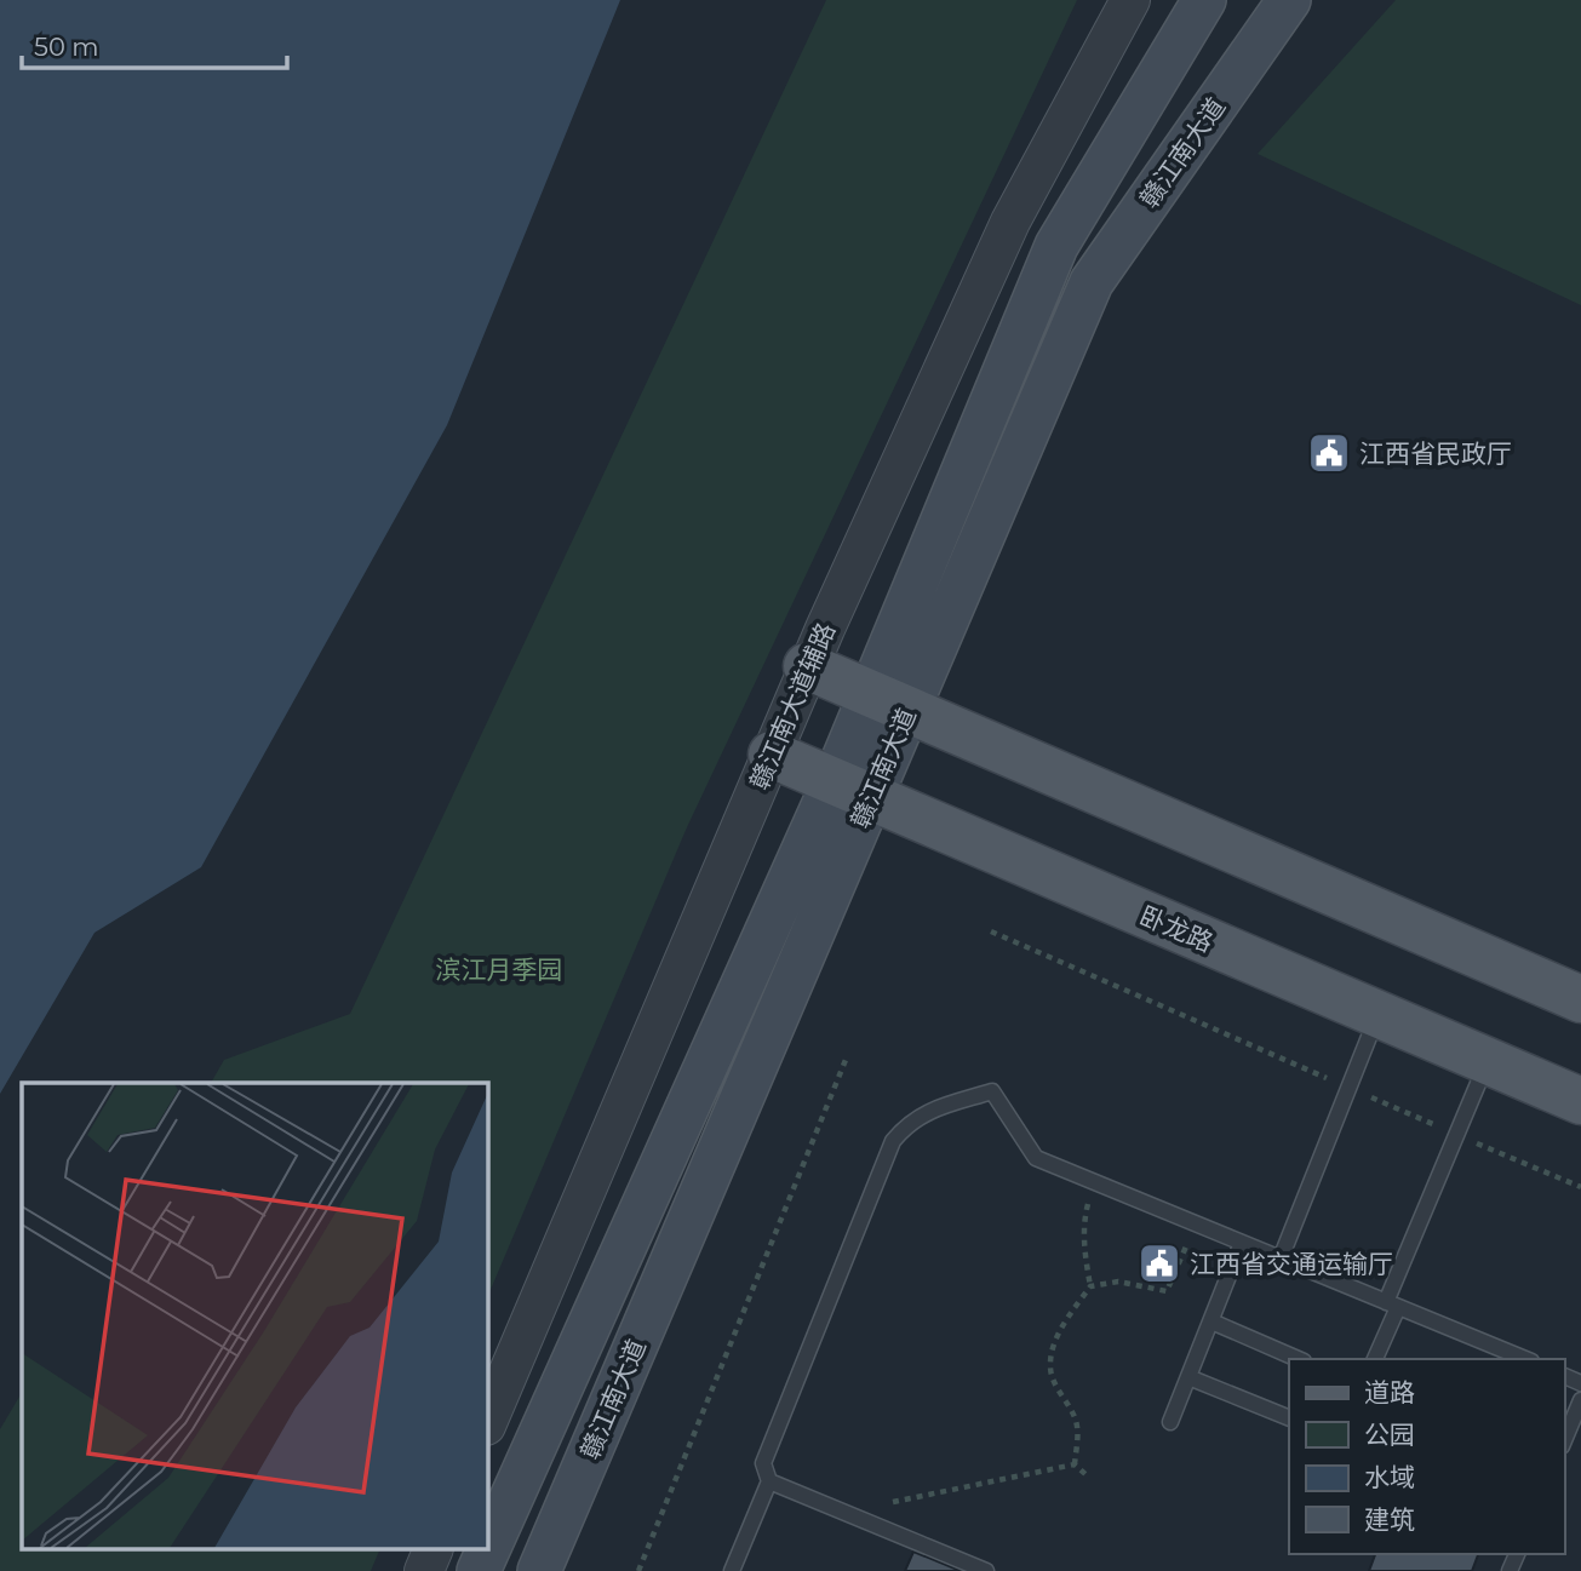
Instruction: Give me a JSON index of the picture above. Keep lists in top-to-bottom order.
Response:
{
  "streets": {
    "main road": ["赣江南大道", "卧龙路"],
    "street": ["赣江南大道辅路"]
  },
  "crossings": [
    ["赣江南大道", "卧龙路"],
    ["赣江南大道辅路", "卧龙路"]
  ],
  "parks": ["滨江月季园"],
  "places": {
    "public building": ["江西省民政厅", "江西省交通运输厅"]
  },
  "legend": [
    "道路",
    "公园",
    "水域",
    "建筑"
  ],
  "scale_bar": "50 m"
}
